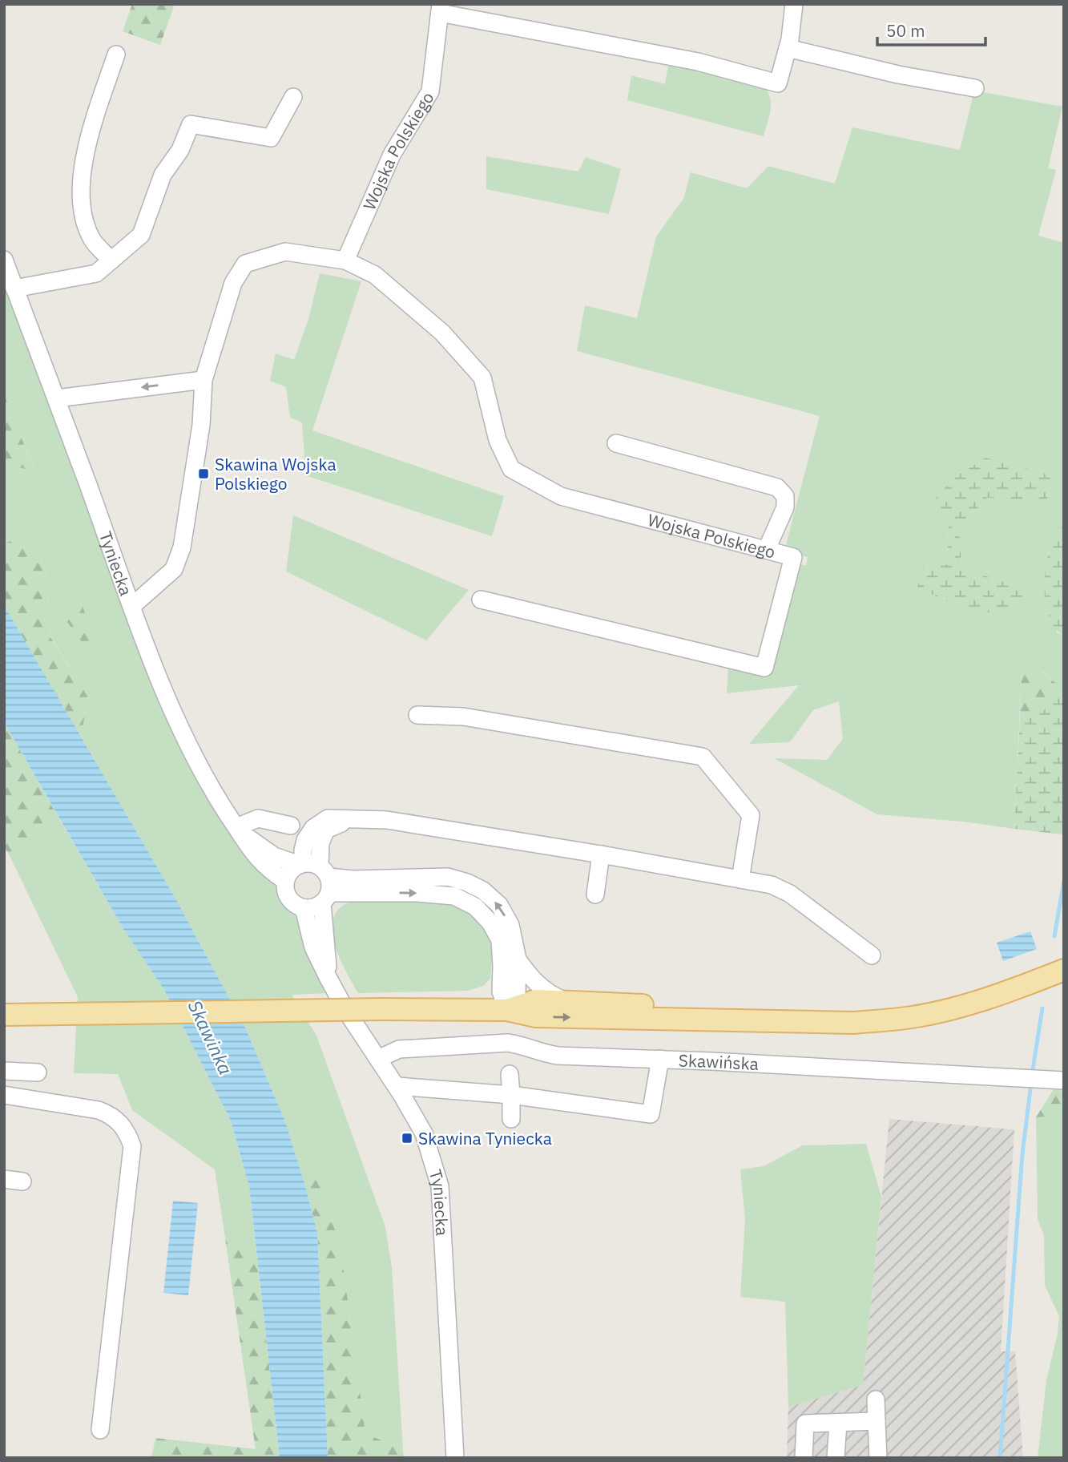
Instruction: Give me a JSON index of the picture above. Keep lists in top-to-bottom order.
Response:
{
  "streets": {
    "street": ["Wojska Polskiego", "Tyniecka", "Skawińska"]
  },
  "crossings": [
    ["Wojska Polskiego", "Tyniecka"],
    ["Tyniecka", "Skawińska"]
  ],
  "water": ["Skawinka"],
  "places": {
    "transit": ["Skawina Wojska Polskiego", "Skawina Tyniecka"]
  },
  "scale_bar": "50 m"
}
